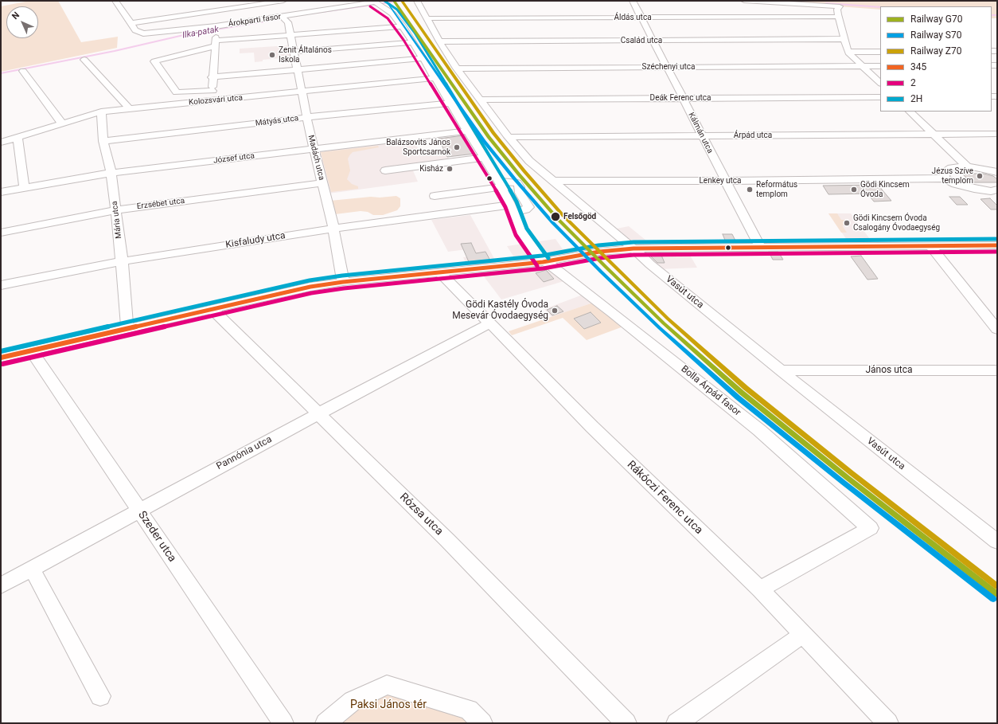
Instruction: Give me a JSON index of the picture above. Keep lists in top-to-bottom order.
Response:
{
  "streets": {
    "street": [
      "Áldás utca",
      "Árokparti fasor",
      "Család utca",
      "Széchenyi utca",
      "Deák Ferenc utca",
      "Kolozsvári utca",
      "Mátyás utca",
      "Kálmán utca",
      "Árpád utca",
      "Madách utca",
      "József utca",
      "Lenkey utca",
      "Erzsébet utca",
      "Mária utca",
      "Kisfaludy utca",
      "Vasút utca",
      "János utca",
      "Bolla Árpád fasor",
      "Pannónia utca",
      "Rákóczi Ferenc utca",
      "Rózsa utca",
      "Szeder utca"
    ]
  },
  "crossings": [
    ["Áldás utca", "Kálmán utca"],
    ["Áldás utca", "Vasút utca"],
    ["Árokparti fasor", "Madách utca"],
    ["Árokparti fasor", "Bolla Árpád fasor"],
    ["Család utca", "Kálmán utca"],
    ["Család utca", "Vasút utca"],
    ["Széchenyi utca", "Kálmán utca"],
    ["Széchenyi utca", "Vasút utca"],
    ["Deák Ferenc utca", "Kálmán utca"],
    ["Deák Ferenc utca", "Vasút utca"],
    ["Kolozsvári utca", "Madách utca"],
    ["Kolozsvári utca", "Mária utca"],
    ["Kolozsvári utca", "Bolla Árpád fasor"],
    ["Mátyás utca", "Madách utca"],
    ["Mátyás utca", "Mária utca"],
    ["Mátyás utca", "Bolla Árpád fasor"],
    ["Kálmán utca", "Árpád utca"],
    ["Kálmán utca", "Lenkey utca"],
    ["Árpád utca", "Vasút utca"],
    ["Madách utca", "József utca"],
    ["Madách utca", "Erzsébet utca"],
    ["Madách utca", "Kisfaludy utca"],
    ["József utca", "Mária utca"],
    ["József utca", "Bolla Árpád fasor"],
    ["Lenkey utca", "Vasút utca"],
    ["Erzsébet utca", "Mária utca"],
    ["Mária utca", "Kisfaludy utca"],
    ["Kisfaludy utca", "Bolla Árpád fasor"],
    ["Vasút utca", "János utca"],
    ["Bolla Árpád fasor", "Rákóczi Ferenc utca"],
    ["Pannónia utca", "Rákóczi Ferenc utca"],
    ["Pannónia utca", "Rózsa utca"],
    ["Pannónia utca", "Szeder utca"]
  ],
  "water": ["Ilka-patak"],
  "parks": ["Paksi János tér"],
  "places": [
    "Zenit Általános Iskola",
    "Balázsovits János Sportcsarnok",
    "Kisház",
    "Jézus Szíve templom",
    "Református templom",
    "Gödi Kincsem Óvoda",
    "Felsőgöd",
    "Gödi Kincsem Óvoda Csalogány Óvodaegység",
    "Gödi Kastély Óvoda Mesevár Óvodaegység"
  ],
  "lines": [
    "rail line G70",
    "rail line Z70",
    "transit line 2H",
    "rail line S70",
    "transit line 2",
    "transit line 345"
  ],
  "legend": [
    "Railway G70",
    "Railway S70",
    "Railway Z70",
    "345",
    "2",
    "2H"
  ],
  "north": "top left"
}
